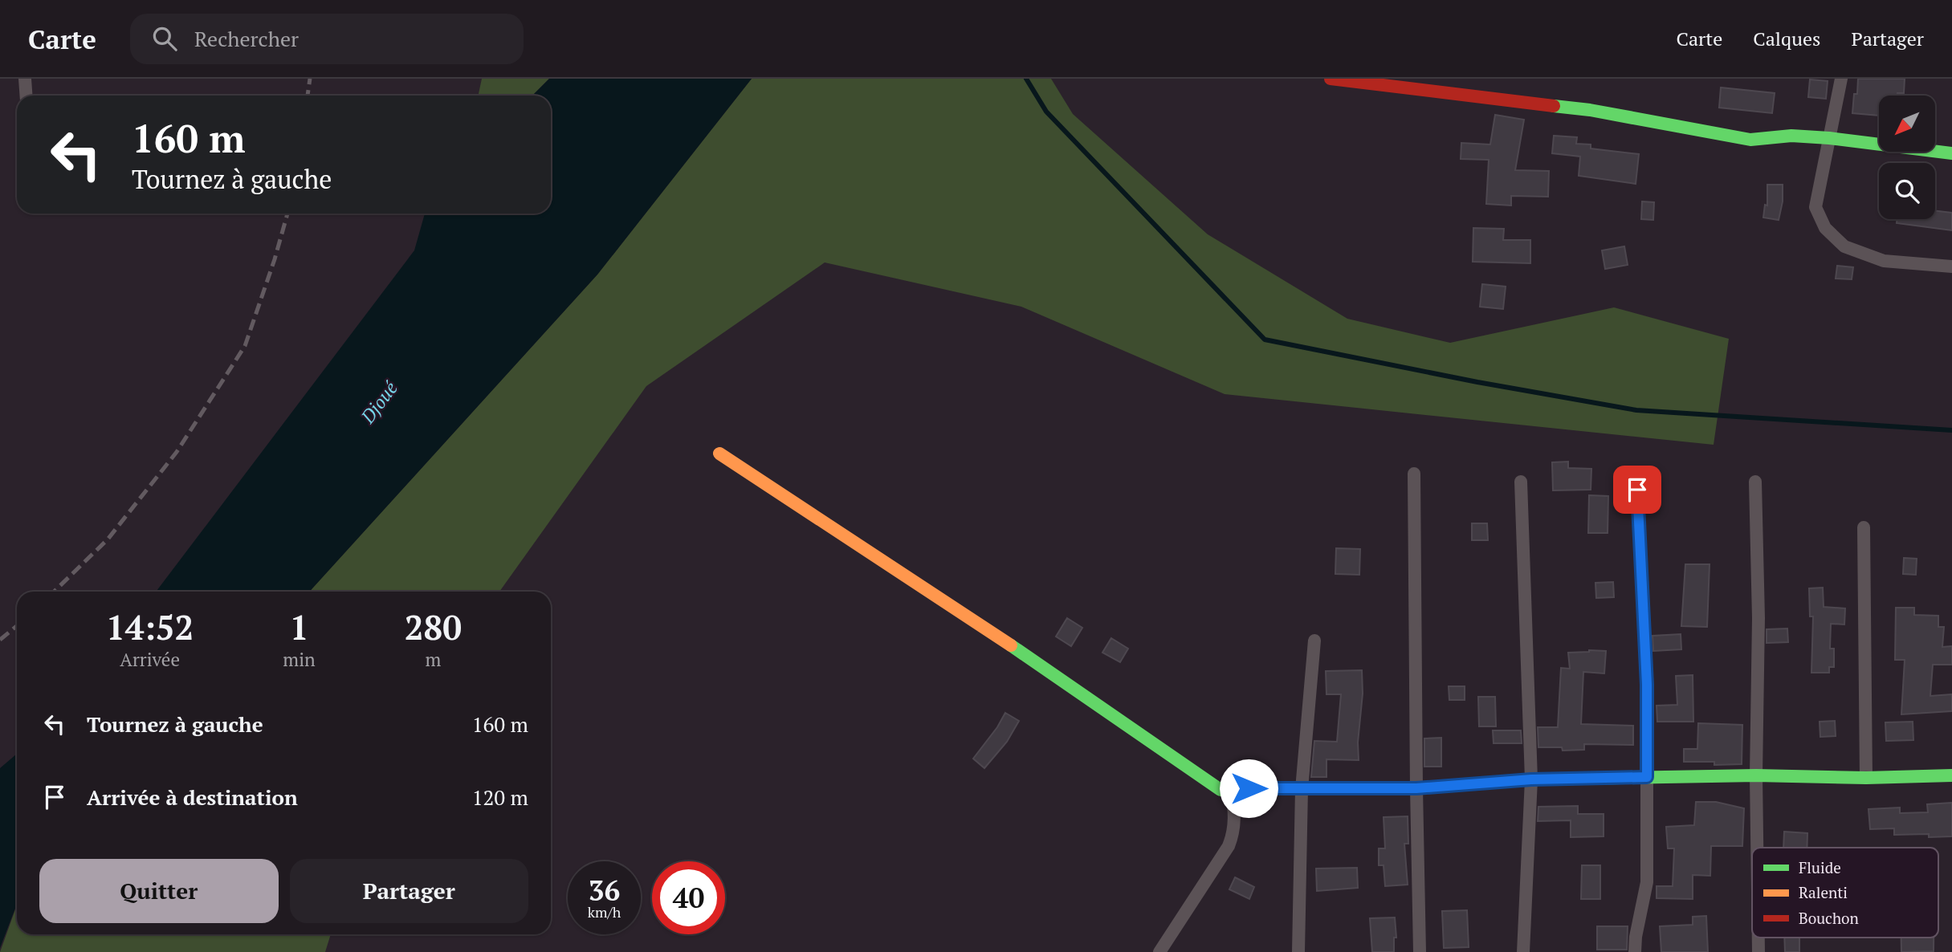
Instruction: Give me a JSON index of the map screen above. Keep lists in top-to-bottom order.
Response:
{
  "water": ["Djoué"],
  "legend": ["Fluide", "Ralenti", "Bouchon"],
  "north": "bottom left",
  "page": {
    "header": "Carte",
    "search": "Rechercher",
    "nav": ["Carte", "Calques", "Partager"],
    "turn": ["160 m", "Tournez à gauche"],
    "eta": [
      "14:52",
      "Arrivée",
      "1",
      "min",
      "280",
      "m"
    ],
    "list": [
      {
        "name": "Tournez à gauche",
        "value": "160 m"
      },
      {
        "name": "Arrivée à destination",
        "value": "120 m"
      }
    ],
    "buttons": ["Quitter", "Partager"],
    "speed": "36 km/h",
    "limit": "40"
  }
}
